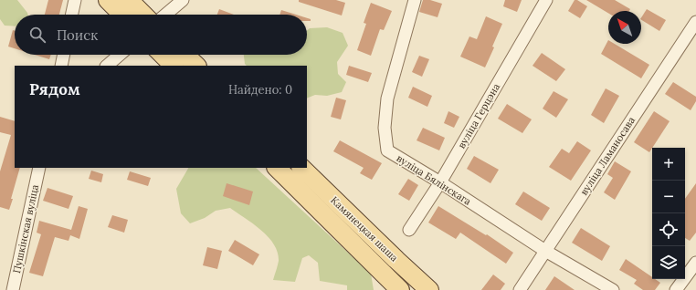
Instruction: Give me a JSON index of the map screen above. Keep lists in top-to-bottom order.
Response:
{
  "streets": {
    "main road": ["Камянецкая шаша"],
    "street": [
      "вуліца Герцэна",
      "вуліца Ламаносава",
      "вуліца Бялінскага",
      "Пушкінская вуліца"
    ]
  },
  "crossings": [
    ["вуліца Герцэна", "вуліца Бялінскага"],
    ["вуліца Ламаносава", "вуліца Бялінскага"]
  ],
  "north": "top left",
  "page": {
    "search": "Поиск",
    "heading": ["Рядом", "Найдено: 0"],
    "map_buttons": ["+", "−"]
  }
}
